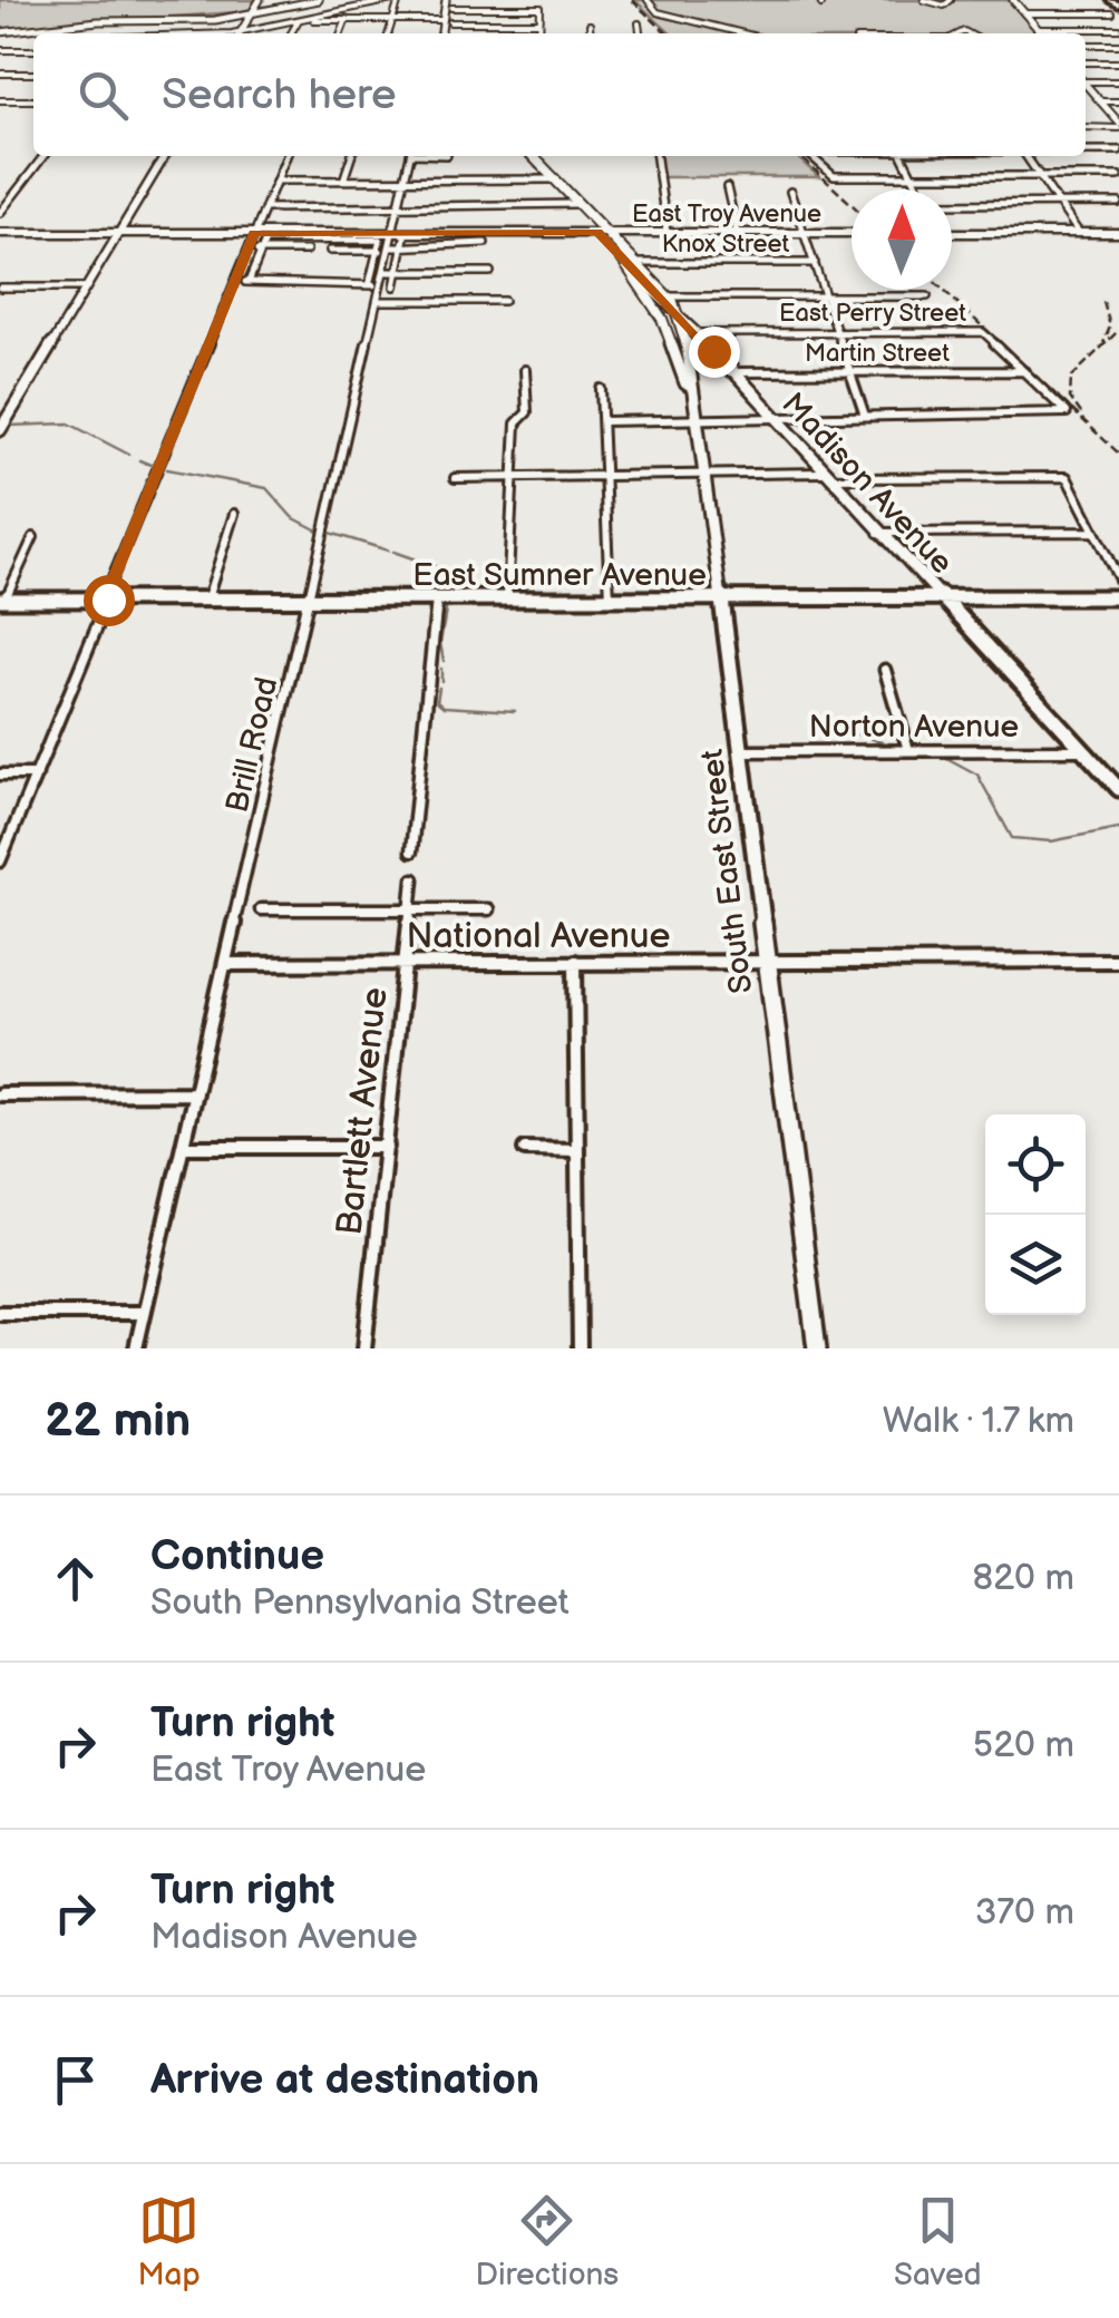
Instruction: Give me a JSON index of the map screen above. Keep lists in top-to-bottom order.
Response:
{
  "streets": {
    "main road": [
      "East Troy Avenue",
      "Madison Avenue",
      "East Sumner Avenue",
      "South East Street"
    ],
    "street": [
      "Knox Street",
      "East Perry Street",
      "Martin Street",
      "Norton Avenue",
      "Brill Road",
      "National Avenue",
      "Bartlett Avenue"
    ]
  },
  "crossings": [
    ["East Troy Avenue", "Madison Avenue"],
    ["East Troy Avenue", "Brill Road"],
    ["Knox Street", "Madison Avenue"],
    ["Knox Street", "South East Street"],
    ["East Perry Street", "Martin Street"],
    ["East Perry Street", "Madison Avenue"],
    ["Martin Street", "Madison Avenue"],
    ["Madison Avenue", "East Sumner Avenue"],
    ["Madison Avenue", "Norton Avenue"],
    ["Madison Avenue", "South East Street"],
    ["East Sumner Avenue", "Brill Road"],
    ["East Sumner Avenue", "South East Street"],
    ["Norton Avenue", "South East Street"],
    ["Brill Road", "National Avenue"],
    ["South East Street", "National Avenue"],
    ["National Avenue", "Bartlett Avenue"]
  ],
  "north": "top",
  "page": {
    "search": "Search here",
    "heading": ["22 min", "Walk · 1.7 km"],
    "list": [
      ["Continue", "South Pennsylvania Street", "820 m"],
      ["Turn right", "East Troy Avenue", "520 m"],
      ["Turn right", "Madison Avenue", "370 m"],
      "Arrive at destination"
    ],
    "nav": ["Map", "Directions", "Saved"]
  }
}
